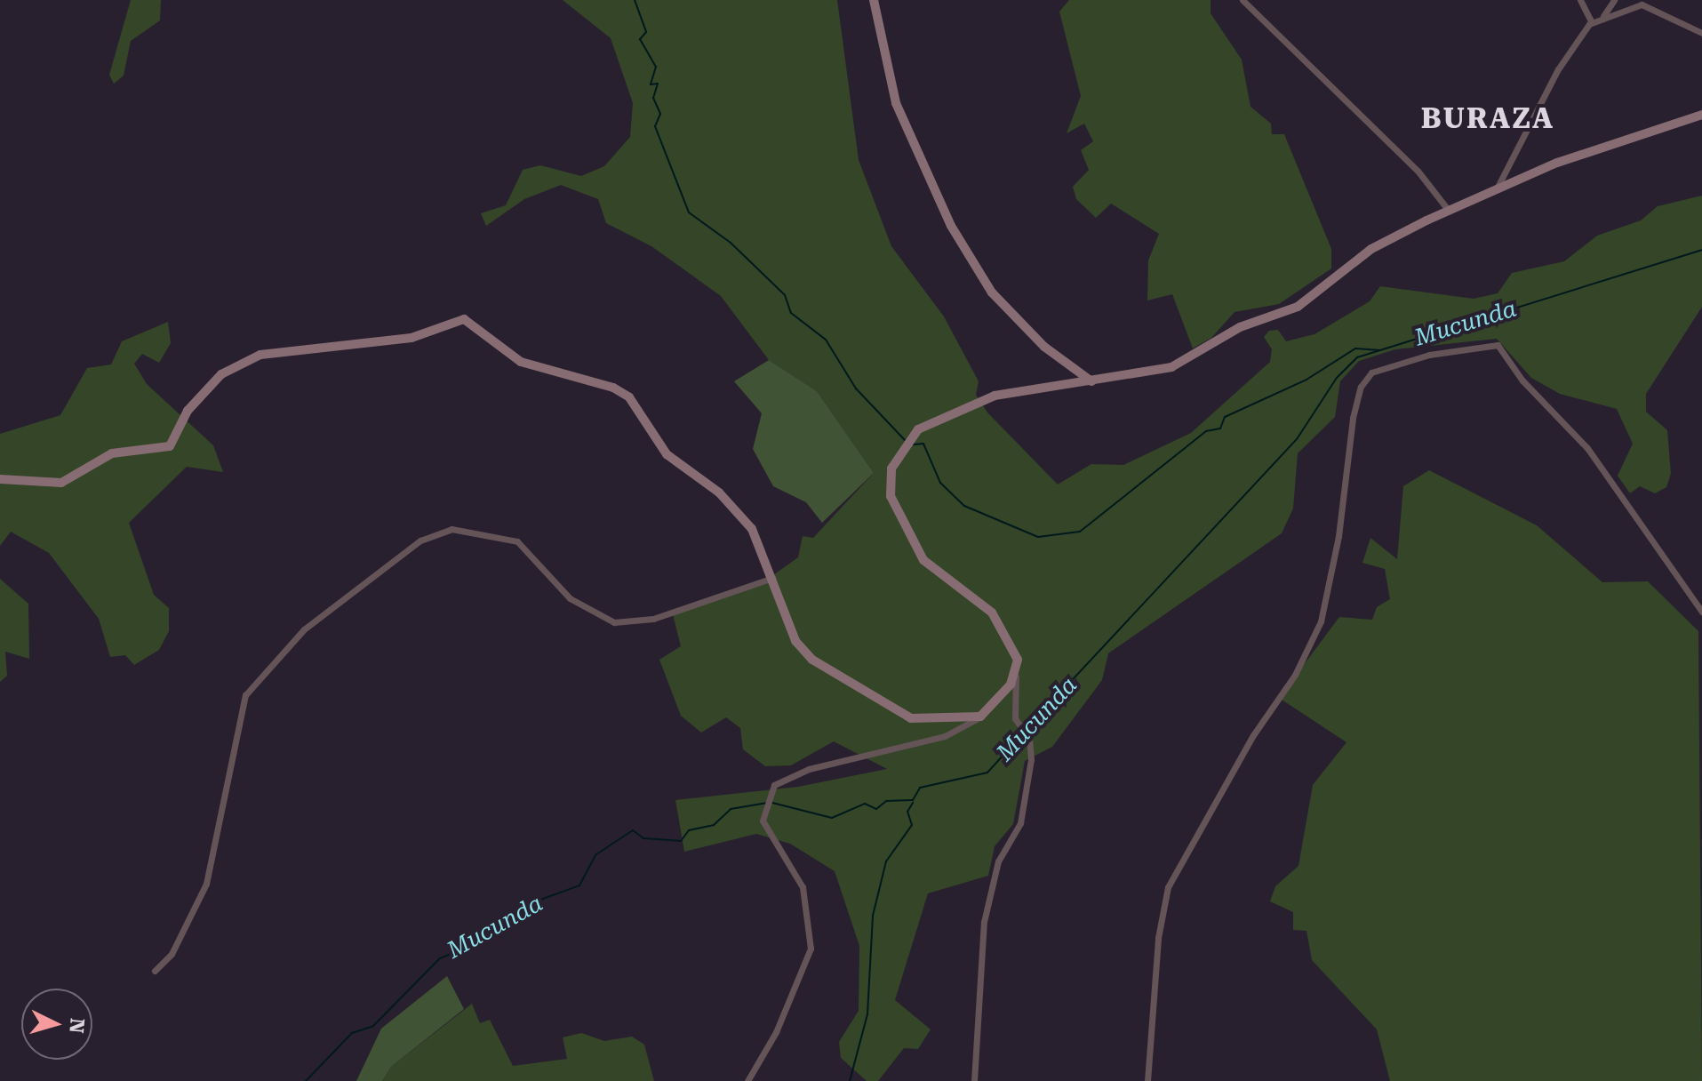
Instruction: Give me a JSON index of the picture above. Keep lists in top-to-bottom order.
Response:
{
  "districts": ["BURAZA"],
  "water": ["Mucunda"],
  "north": "right"
}
